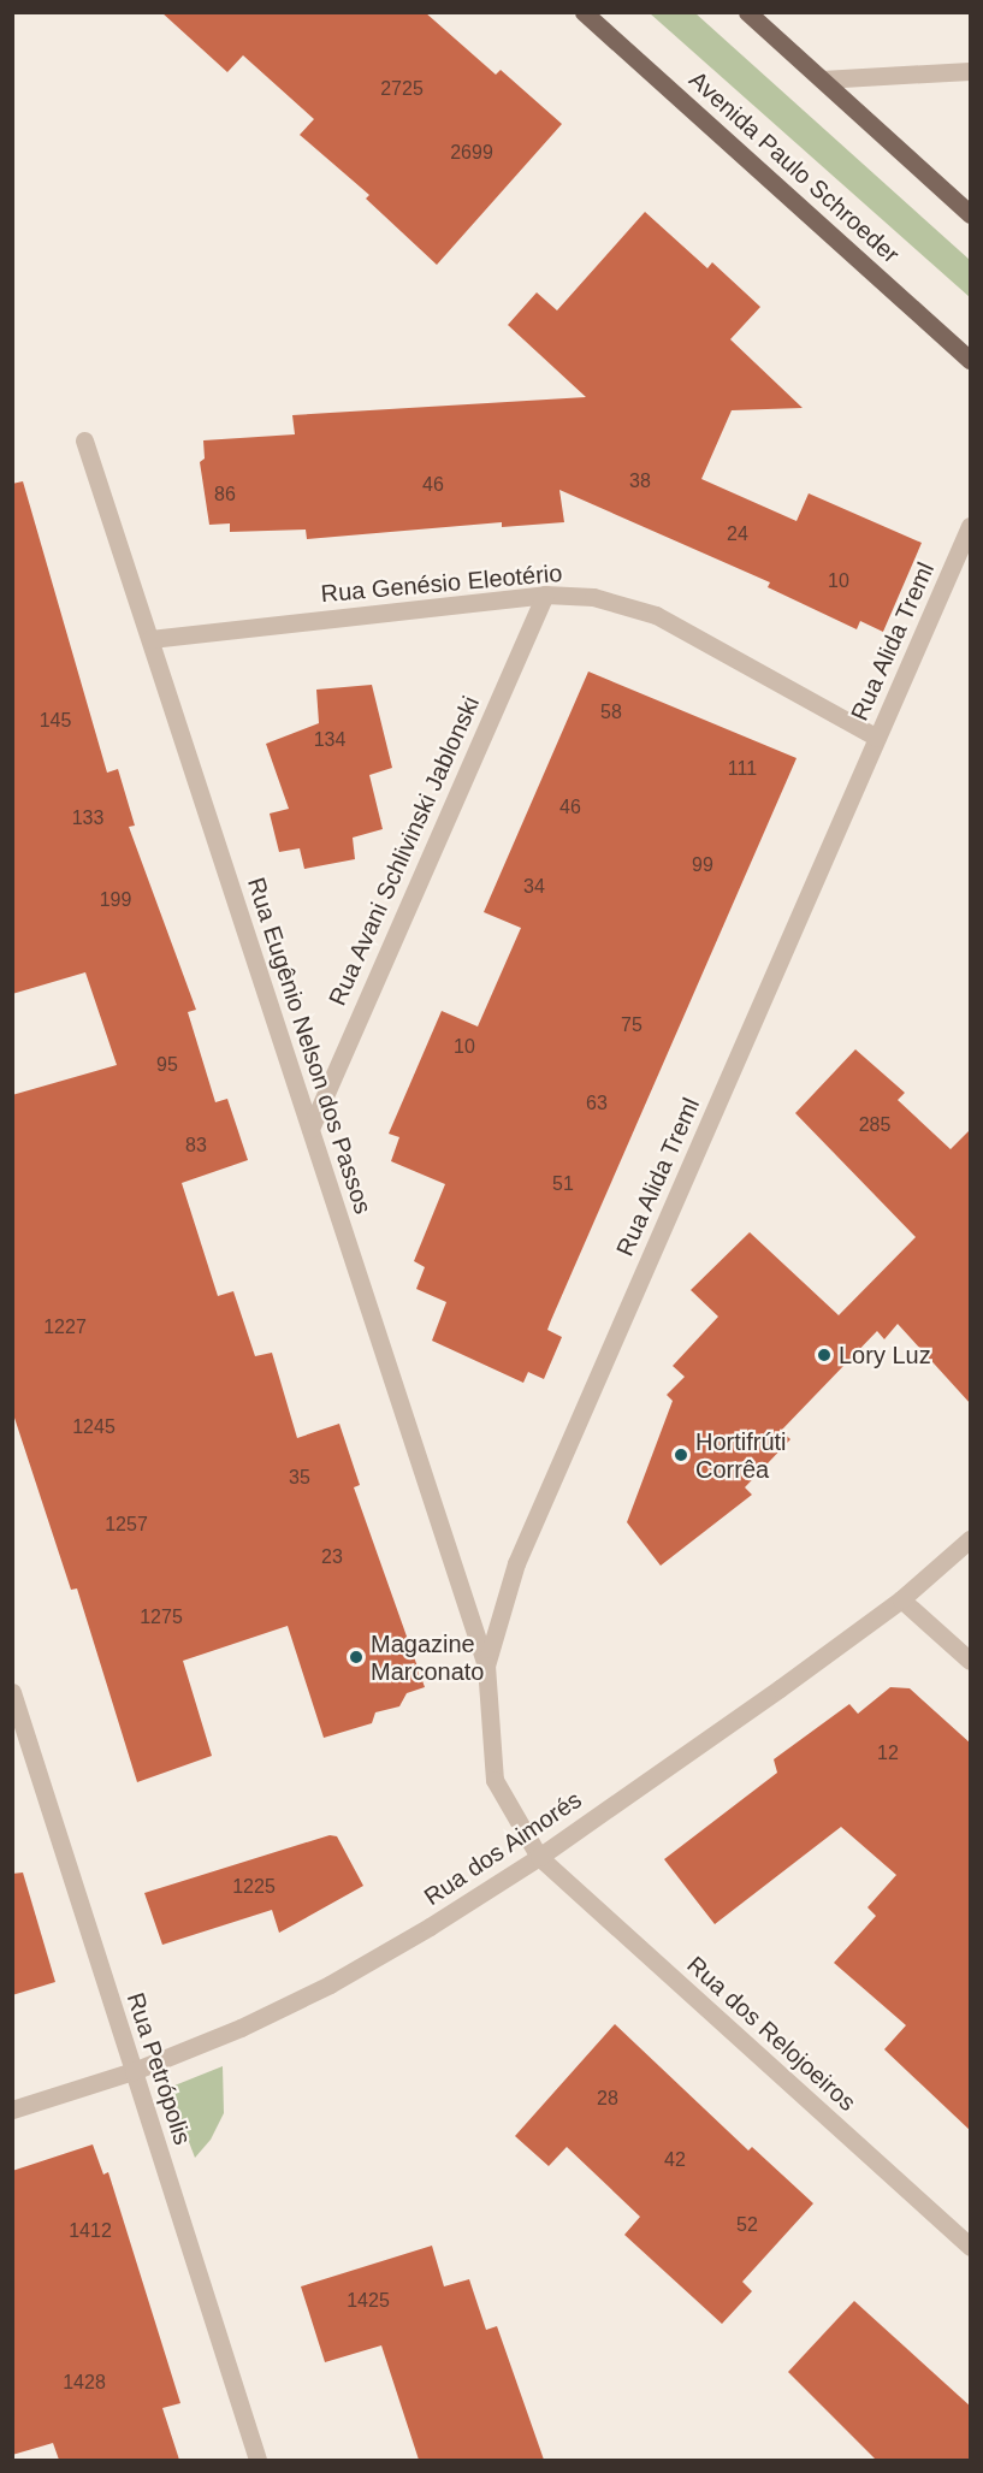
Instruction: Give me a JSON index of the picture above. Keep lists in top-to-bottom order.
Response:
{
  "streets": {
    "main road": ["Avenida Paulo Schroeder"],
    "street": [
      "Rua Genésio Eleotério",
      "Rua Alida Treml",
      "Rua Avani Schlivinski Jablonski",
      "Rua Eugênio Nelson dos Passos",
      "Rua dos Aimorés",
      "Rua dos Relojoeiros",
      "Rua Petrópolis"
    ]
  },
  "crossings": [
    ["Rua Genésio Eleotério", "Rua Alida Treml"],
    ["Rua Genésio Eleotério", "Rua Avani Schlivinski Jablonski"],
    ["Rua Genésio Eleotério", "Rua Eugênio Nelson dos Passos"],
    ["Rua Alida Treml", "Rua Eugênio Nelson dos Passos"],
    ["Rua Alida Treml", "Rua dos Aimorés"],
    ["Rua Alida Treml", "Rua dos Relojoeiros"],
    ["Rua Avani Schlivinski Jablonski", "Rua Eugênio Nelson dos Passos"],
    ["Rua dos Aimorés", "Rua dos Relojoeiros"],
    ["Rua dos Aimorés", "Rua Petrópolis"]
  ],
  "places": ["Lory Luz", "Hortifrúti Corrêa", "Magazine Marconato"],
  "house_numbers": [
    "2725",
    "2699",
    "38",
    "46",
    "86",
    "24",
    "10",
    "58",
    "145",
    "134",
    "111",
    "46",
    "133",
    "99",
    "34",
    "199",
    "75",
    "10",
    "95",
    "63",
    "285",
    "83",
    "51",
    "1227",
    "1245",
    "35",
    "1257",
    "23",
    "1275",
    "12",
    "1225",
    "28",
    "42",
    "52",
    "1412",
    "1425",
    "1428"
  ]
}
